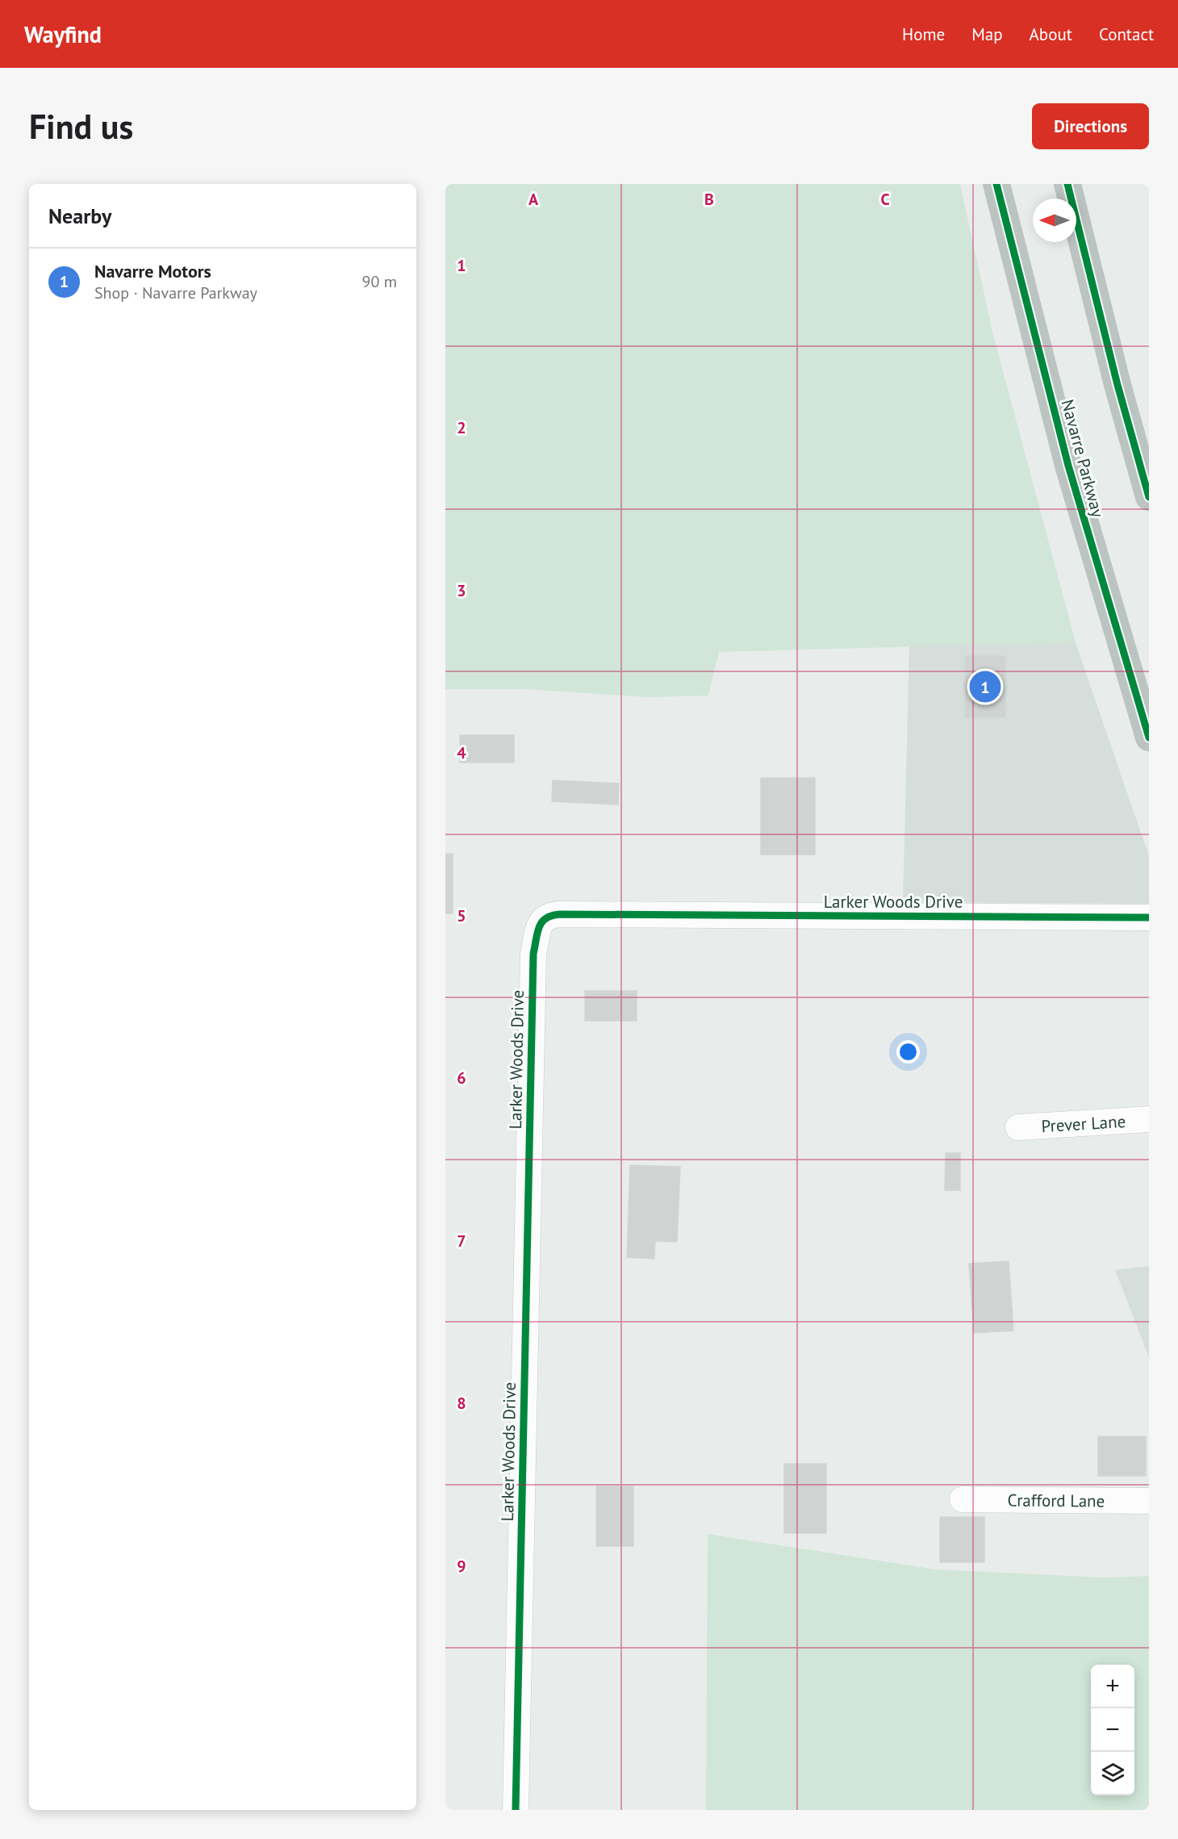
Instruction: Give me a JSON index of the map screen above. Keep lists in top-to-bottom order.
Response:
{
  "streets": {
    "highway": ["Navarre Parkway"],
    "street": ["Larker Woods Drive", "Prever Lane", "Crafford Lane"]
  },
  "north": "left",
  "page": {
    "header": "Wayfind",
    "nav": [
      "Home",
      "Map",
      "About",
      "Contact"
    ],
    "buttons": "Directions",
    "title": "Find us",
    "heading": "Nearby",
    "list": [
      {
        "mark": "1",
        "name": "Navarre Motors",
        "note": "Shop · Navarre Parkway",
        "value": "90 m"
      }
    ],
    "pins": "1",
    "map_buttons": ["+", "−"]
  },
  "grid": {
    "columns": ["A", "B", "C"],
    "rows": [
      "1",
      "2",
      "3",
      "4",
      "5",
      "6",
      "7",
      "8",
      "9"
    ]
  }
}
